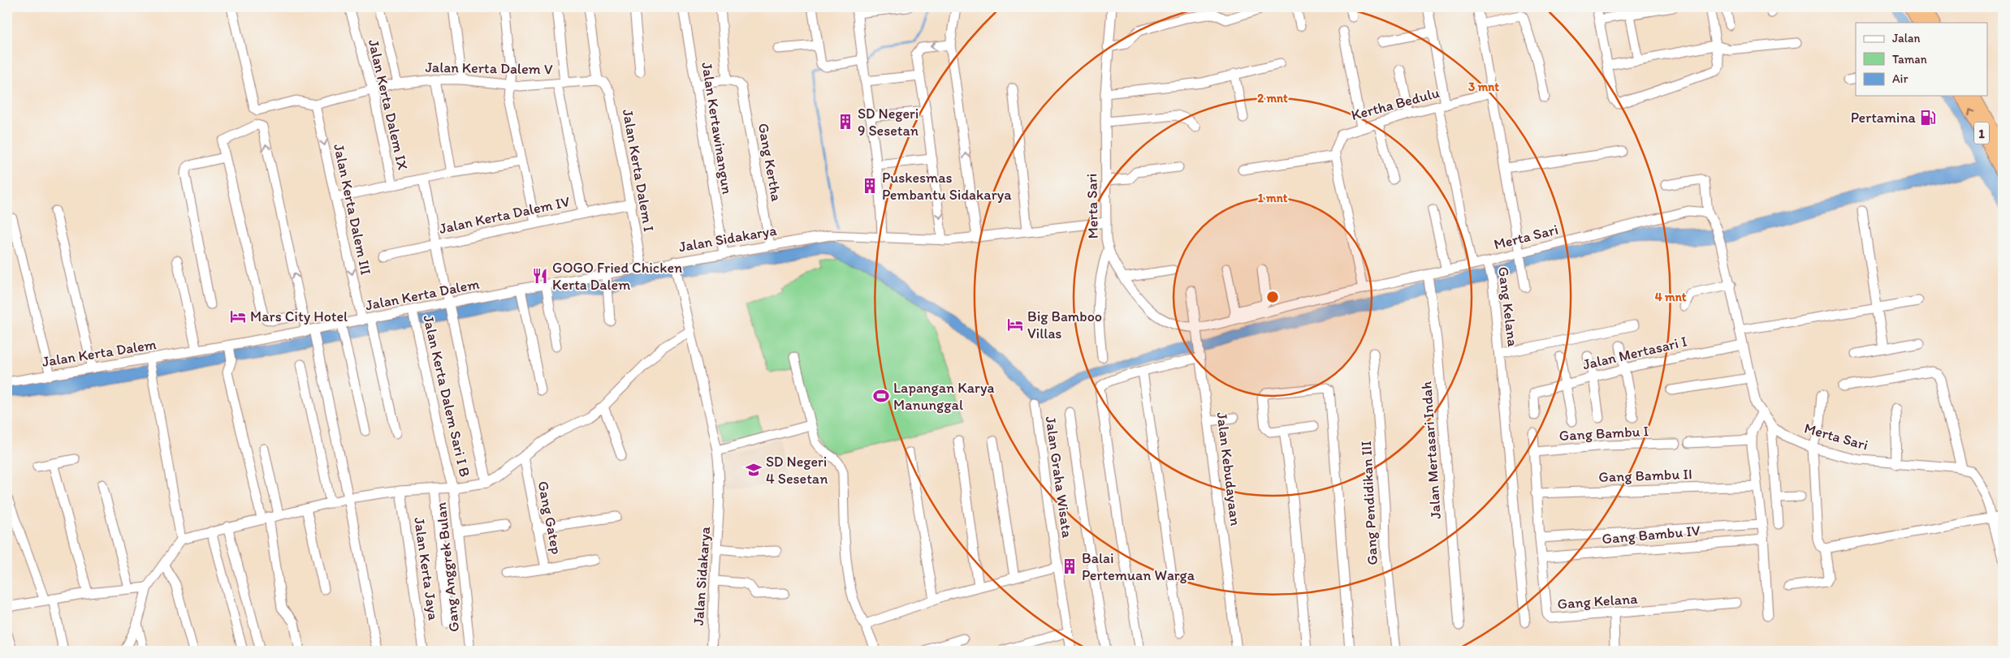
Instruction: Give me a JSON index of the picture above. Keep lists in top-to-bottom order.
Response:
{
  "streets": {
    "highway": ["1"],
    "street": [
      "Jalan Kerta Dalem V",
      "Kertha Bedulu",
      "Jalan Kerta Dalem IX",
      "Jalan Kertawinangun",
      "Gang Kertha",
      "Jalan Kerta Dalem I",
      "Merta Sari",
      "Jalan Kerta Dalem III",
      "Jalan Kerta Dalem IV",
      "Jalan Sidakarya",
      "Jalan Kerta Dalem",
      "Gang Kelana",
      "Jalan Mertasari I",
      "Jalan Kerta Dalem Sari I B",
      "Gang Bambu I",
      "Jalan Mertasari Indah",
      "Jalan Kebudayaan",
      "Gang Bambu II",
      "Jalan Graha Wisata",
      "Gang Pendidikan III",
      "Gang Gatep",
      "Gang Bambu IV",
      "Gang Anggrek Bulan",
      "Jalan Kerta Jaya"
    ]
  },
  "crossings": [
    ["Jalan Kerta Dalem V", "Jalan Kerta Dalem IX"],
    ["Jalan Kerta Dalem V", "Jalan Kerta Dalem I"],
    ["Jalan Kerta Dalem V", "Jalan Kerta Dalem III"],
    ["Kertha Bedulu", "Merta Sari"],
    ["Jalan Kertawinangun", "Jalan Sidakarya"],
    ["Gang Kertha", "Jalan Sidakarya"],
    ["Jalan Kerta Dalem I", "Jalan Kerta Dalem IV"],
    ["Jalan Kerta Dalem I", "Jalan Kerta Dalem"],
    ["Merta Sari", "Jalan Sidakarya"],
    ["Merta Sari", "Gang Kelana"],
    ["Merta Sari", "Jalan Mertasari I"],
    ["Merta Sari", "Jalan Mertasari Indah"],
    ["Merta Sari", "Jalan Kebudayaan"],
    ["Jalan Kerta Dalem III", "Jalan Kerta Dalem"],
    ["Jalan Sidakarya", "Jalan Kerta Dalem"],
    ["Jalan Kerta Dalem", "Jalan Kerta Dalem Sari I B"],
    ["Gang Kelana", "Gang Bambu I"],
    ["Gang Kelana", "Gang Bambu II"],
    ["Gang Kelana", "Gang Bambu IV"],
    ["Jalan Kerta Dalem Sari I B", "Gang Anggrek Bulan"]
  ],
  "one_way": ["Jalan Kerta Dalem III"],
  "places": {
    "fuel station": ["Pertamina"],
    "building": ["SD Negeri 9 Sesetan", "Puskesmas Pembantu Sidakarya", "Balai Pertemuan Warga"],
    "restaurant": ["GOGO Fried Chicken Kerta Dalem"],
    "hotel": ["Mars City Hotel", "Big Bamboo Villas"],
    "sports": ["Lapangan Karya Manunggal"],
    "school or university": ["SD Negeri 4 Sesetan"]
  },
  "legend": ["Jalan", "Taman", "Air"],
  "rings": [
    "3 mnt",
    "2 mnt",
    "1 mnt",
    "4 mnt"
  ]
}
